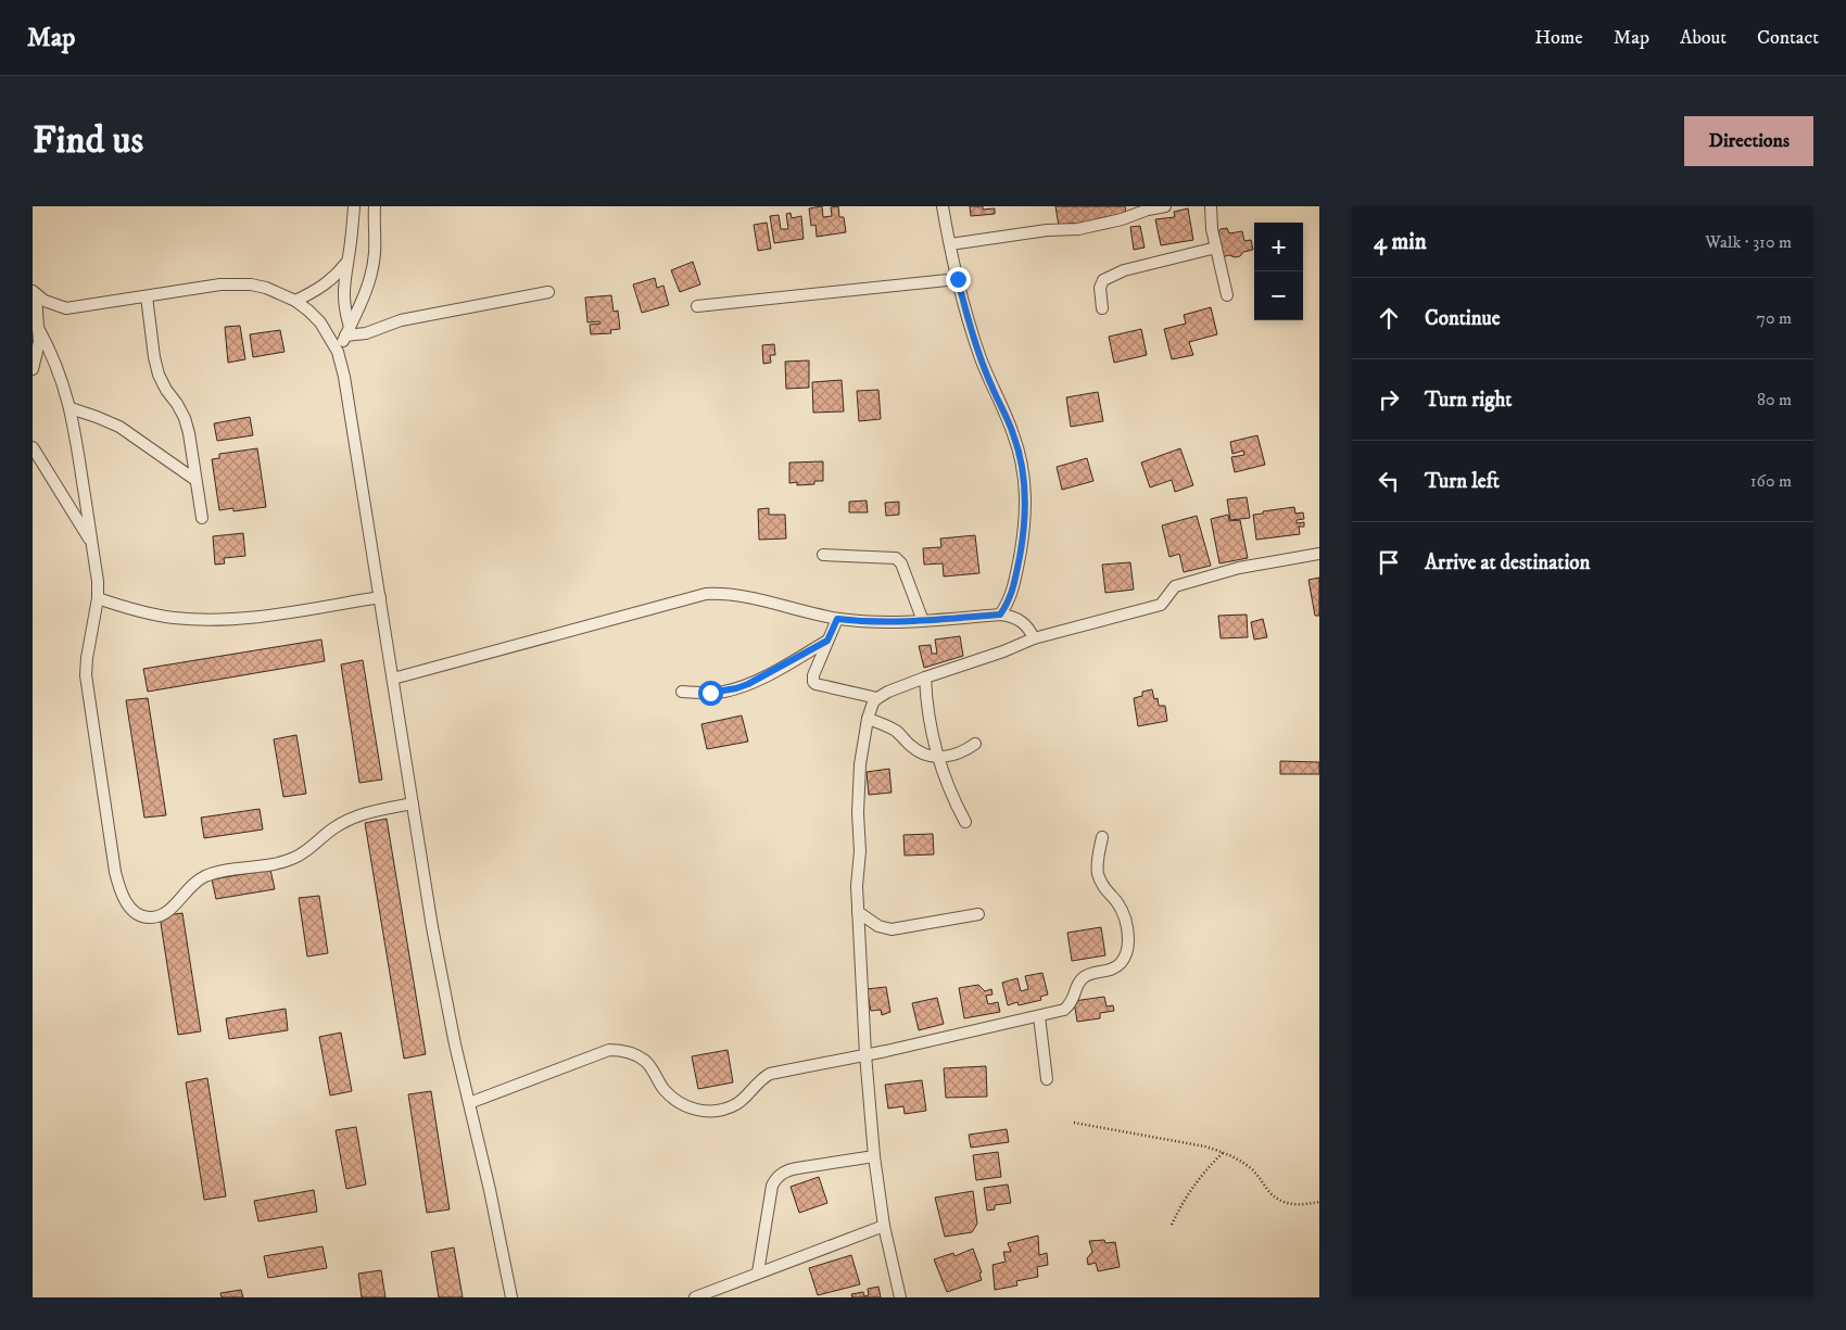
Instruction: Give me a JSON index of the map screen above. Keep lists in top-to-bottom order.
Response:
{
  "page": {
    "header": "Map",
    "nav": [
      "Home",
      "Map",
      "About",
      "Contact"
    ],
    "buttons": "Directions",
    "title": "Find us",
    "heading": ["4 min", "Walk · 310 m"],
    "map_buttons": ["+", "−"],
    "list": [
      ["Continue", "70 m"],
      ["Turn right", "80 m"],
      ["Turn left", "160 m"],
      "Arrive at destination"
    ]
  }
}
